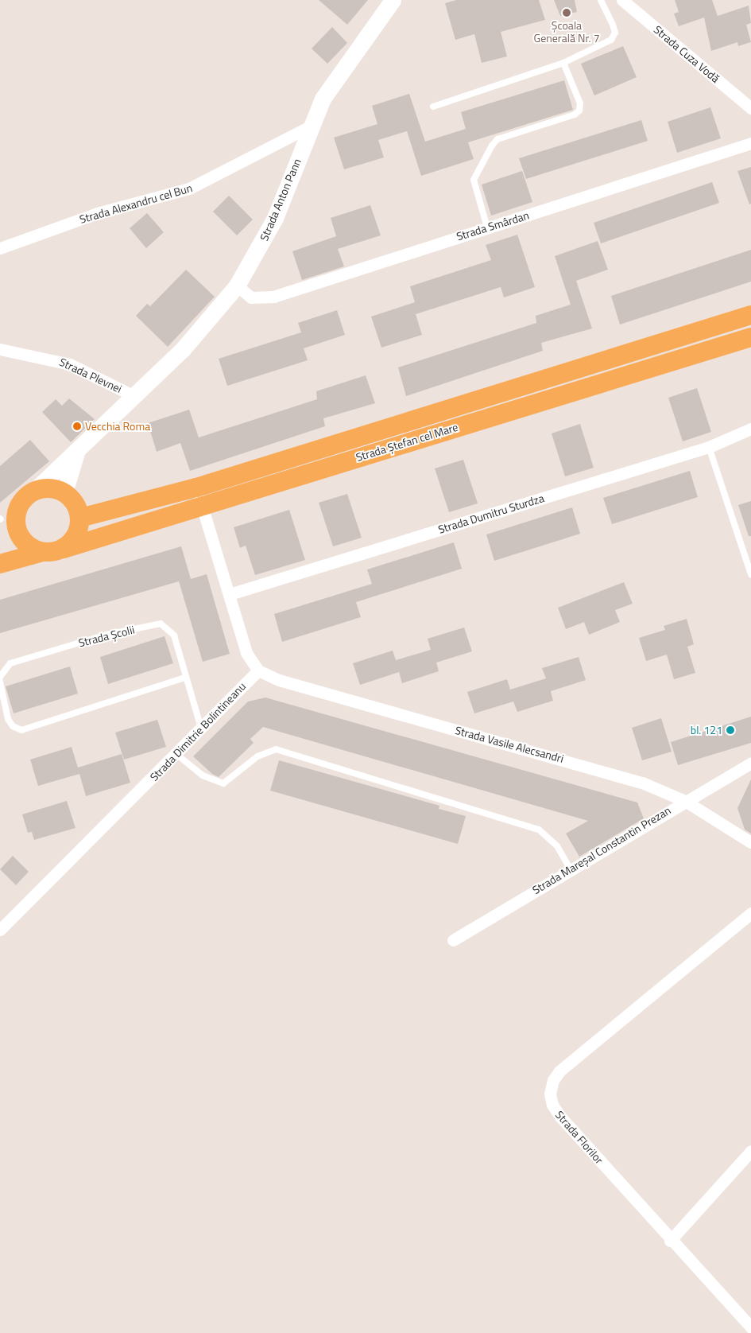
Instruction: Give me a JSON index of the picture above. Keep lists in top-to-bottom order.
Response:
{
  "streets": {
    "main road": ["Strada Anton Pann", "Strada Ștefan cel Mare"],
    "street": [
      "Strada Cuza Vodă",
      "Strada Alexandru cel Bun",
      "Strada Smârdan",
      "Strada Plevnei",
      "Strada Dumitru Sturdza",
      "Strada Dimitrie Bolintineanu",
      "Strada Vasile Alecsandri",
      "Strada Mareșal Constantin Prezan",
      "Strada Florilor"
    ],
    "lane": ["Strada Școlii"]
  },
  "crossings": [
    ["Strada Anton Pann", "Strada Alexandru cel Bun"],
    ["Strada Anton Pann", "Strada Smârdan"],
    ["Strada Anton Pann", "Strada Plevnei"],
    ["Strada Anton Pann", "Strada Ștefan cel Mare"],
    ["Strada Școlii", "Strada Dimitrie Bolintineanu"],
    ["Strada Dimitrie Bolintineanu", "Strada Vasile Alecsandri"],
    ["Strada Vasile Alecsandri", "Strada Mareșal Constantin Prezan"]
  ],
  "places": ["Școala Generală Nr. 7", "Vecchia Roma", "bl. 121"]
}
